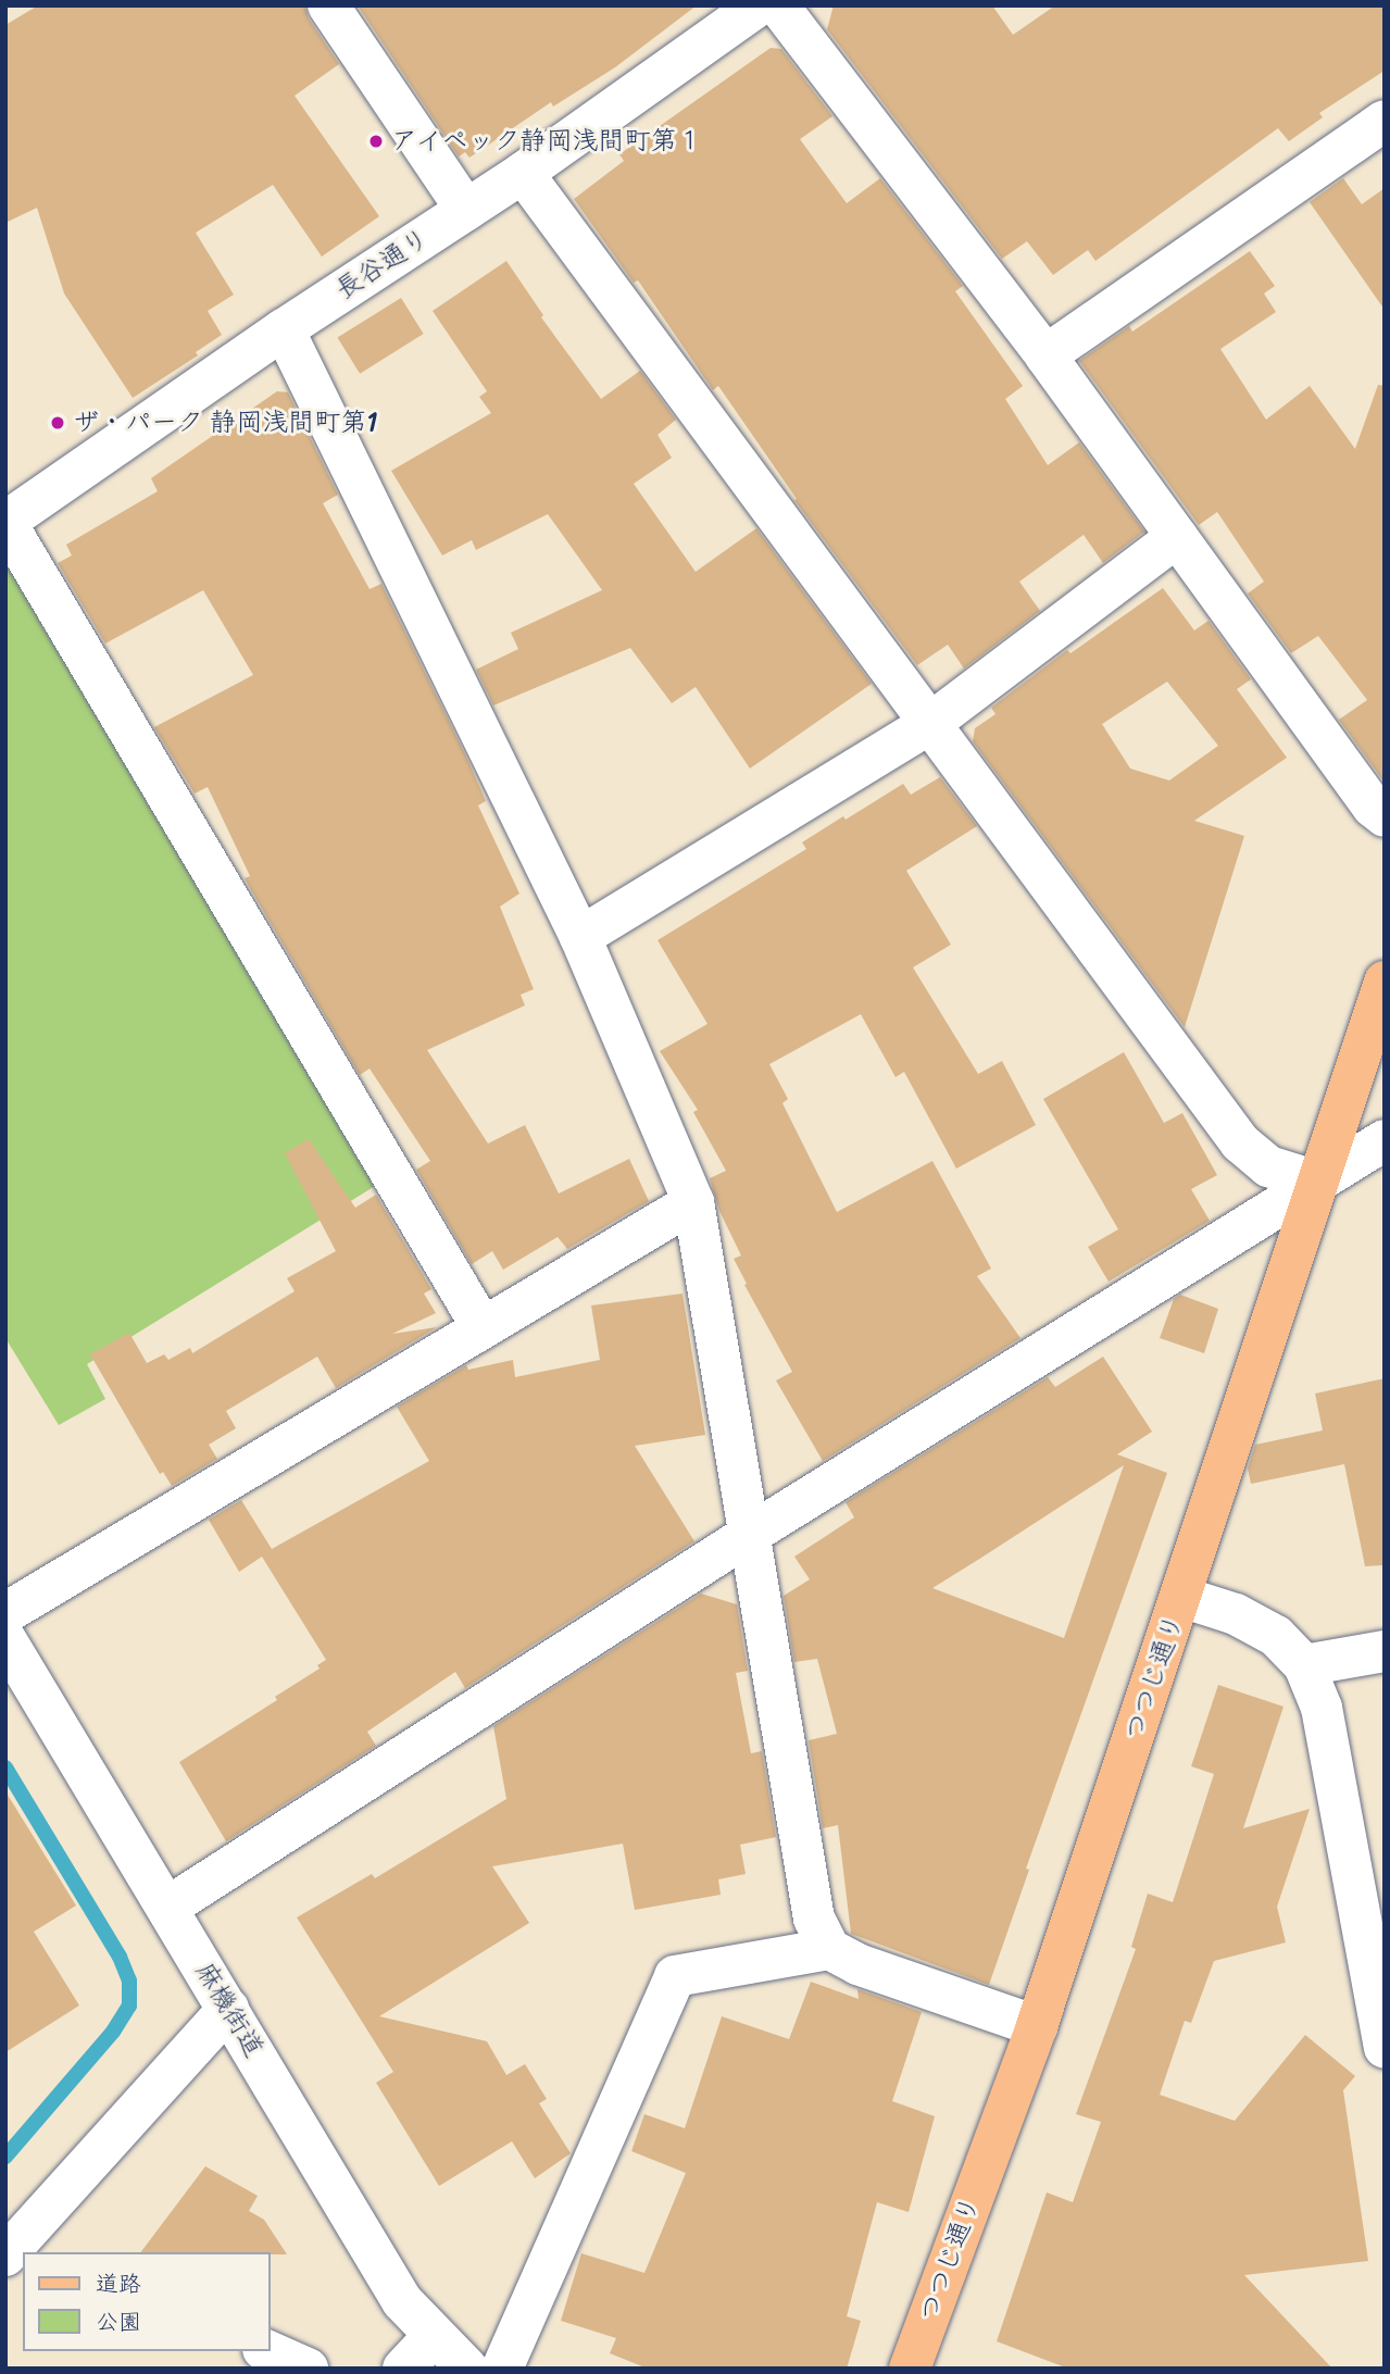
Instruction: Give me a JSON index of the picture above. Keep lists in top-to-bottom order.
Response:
{
  "streets": {
    "main road": ["つつじ通り"],
    "street": ["長谷通り", "麻機街道"]
  },
  "places": ["アイペック静岡浅間町第１", "ザ・パーク 静岡浅間町第1"],
  "legend": ["道路", "公園"]
}
